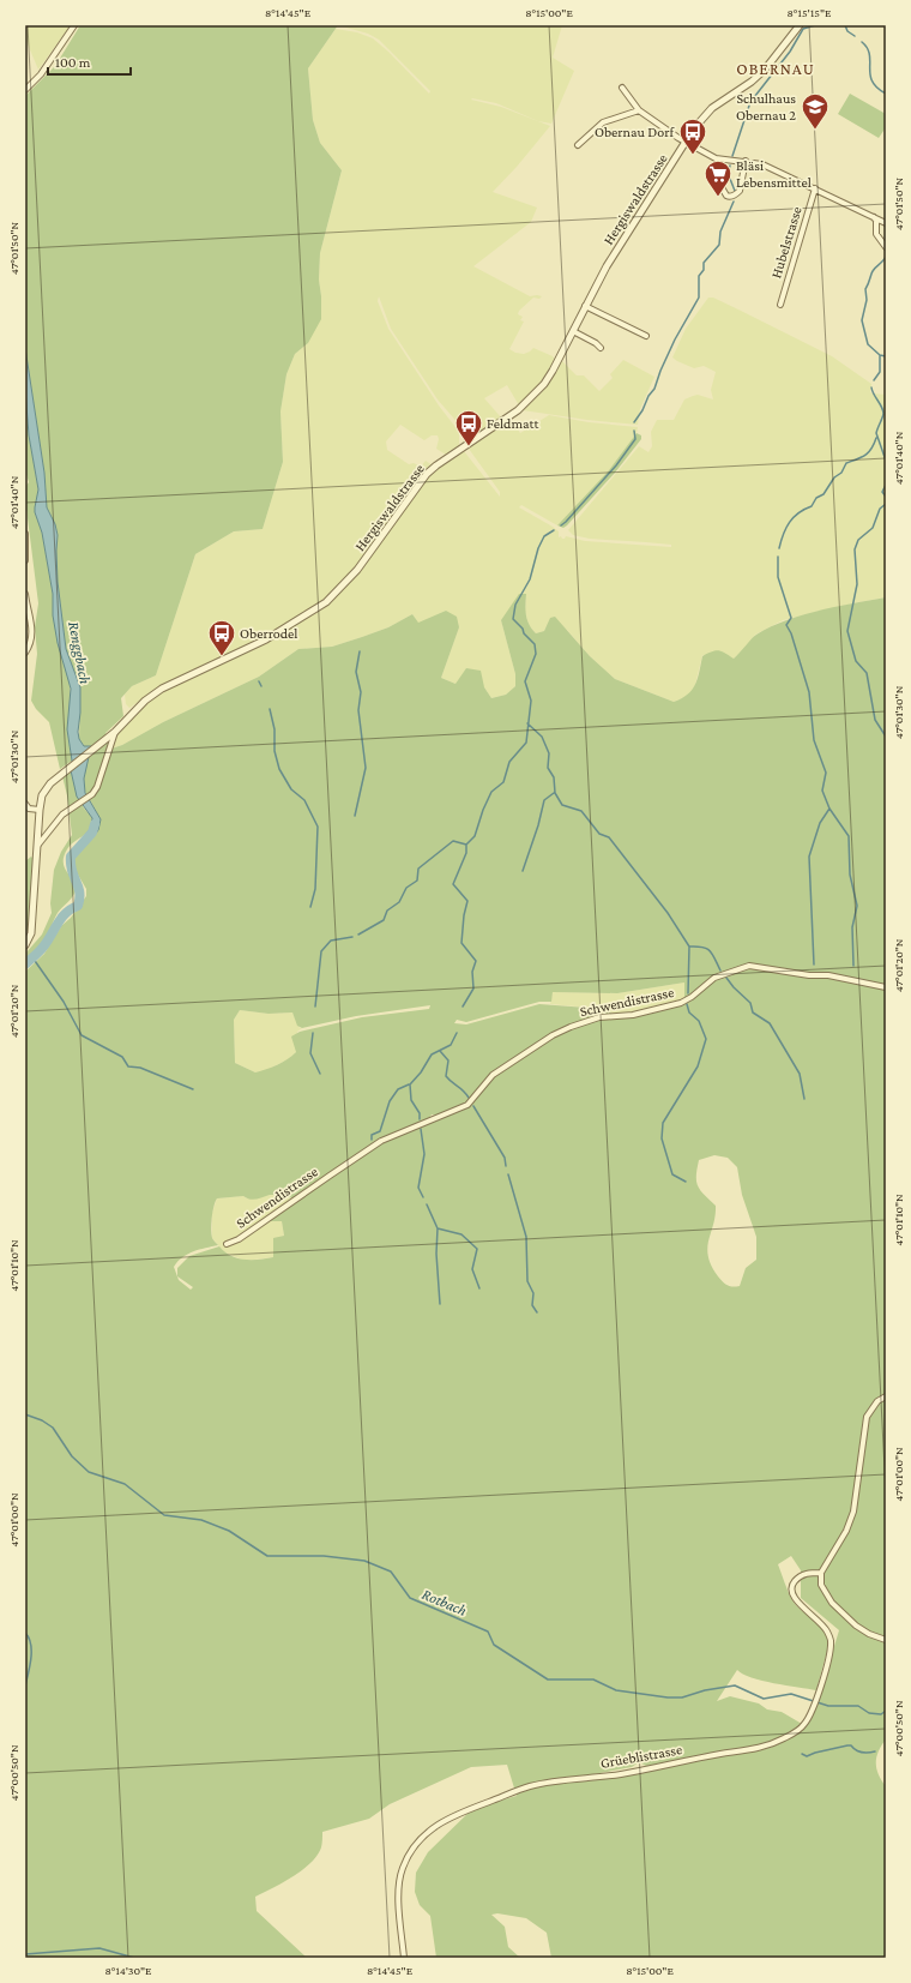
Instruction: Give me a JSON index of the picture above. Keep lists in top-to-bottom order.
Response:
{
  "streets": {
    "street": [
      "Hergiswaldstrasse",
      "Hubelstrasse",
      "Schwendistrasse",
      "Grüeblistrasse"
    ]
  },
  "districts": ["OBERNAU"],
  "water": ["Renggbach", "Rotbach"],
  "places": {
    "school or university": ["Schulhaus Obernau 2"],
    "bus stop": ["Obernau Dorf", "Feldmatt", "Oberrodel"],
    "supermarket": ["Bläsi Lebensmittel"]
  },
  "scale_bar": "100 m",
  "coordinates": [
    "8°14'45\"E",
    "8°15'00\"E",
    "8°15'15\"E",
    "47°01'50\"N",
    "47°01'40\"N",
    "47°01'30\"N",
    "47°01'20\"N",
    "47°01'10\"N",
    "47°01'00\"N",
    "47°00'50\"N",
    "8°14'30\"E"
  ]
}
